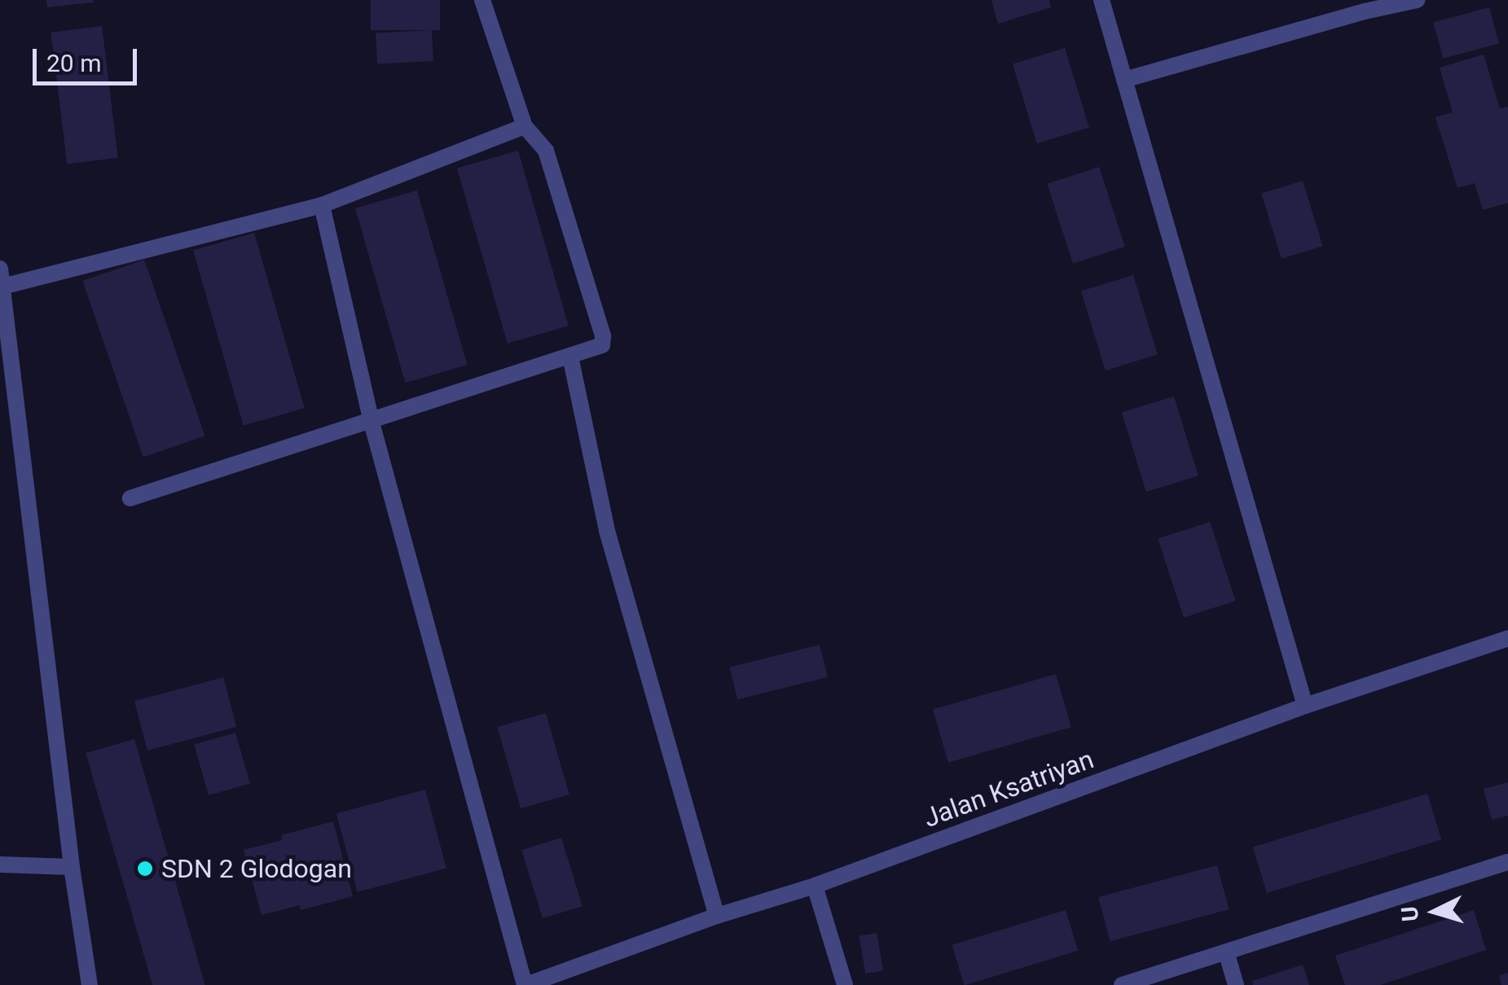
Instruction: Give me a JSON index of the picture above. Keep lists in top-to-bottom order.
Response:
{
  "streets": {
    "street": ["Jalan Ksatriyan"]
  },
  "places": ["SDN 2 Glodogan"],
  "scale_bar": "20 m",
  "north": "left"
}
